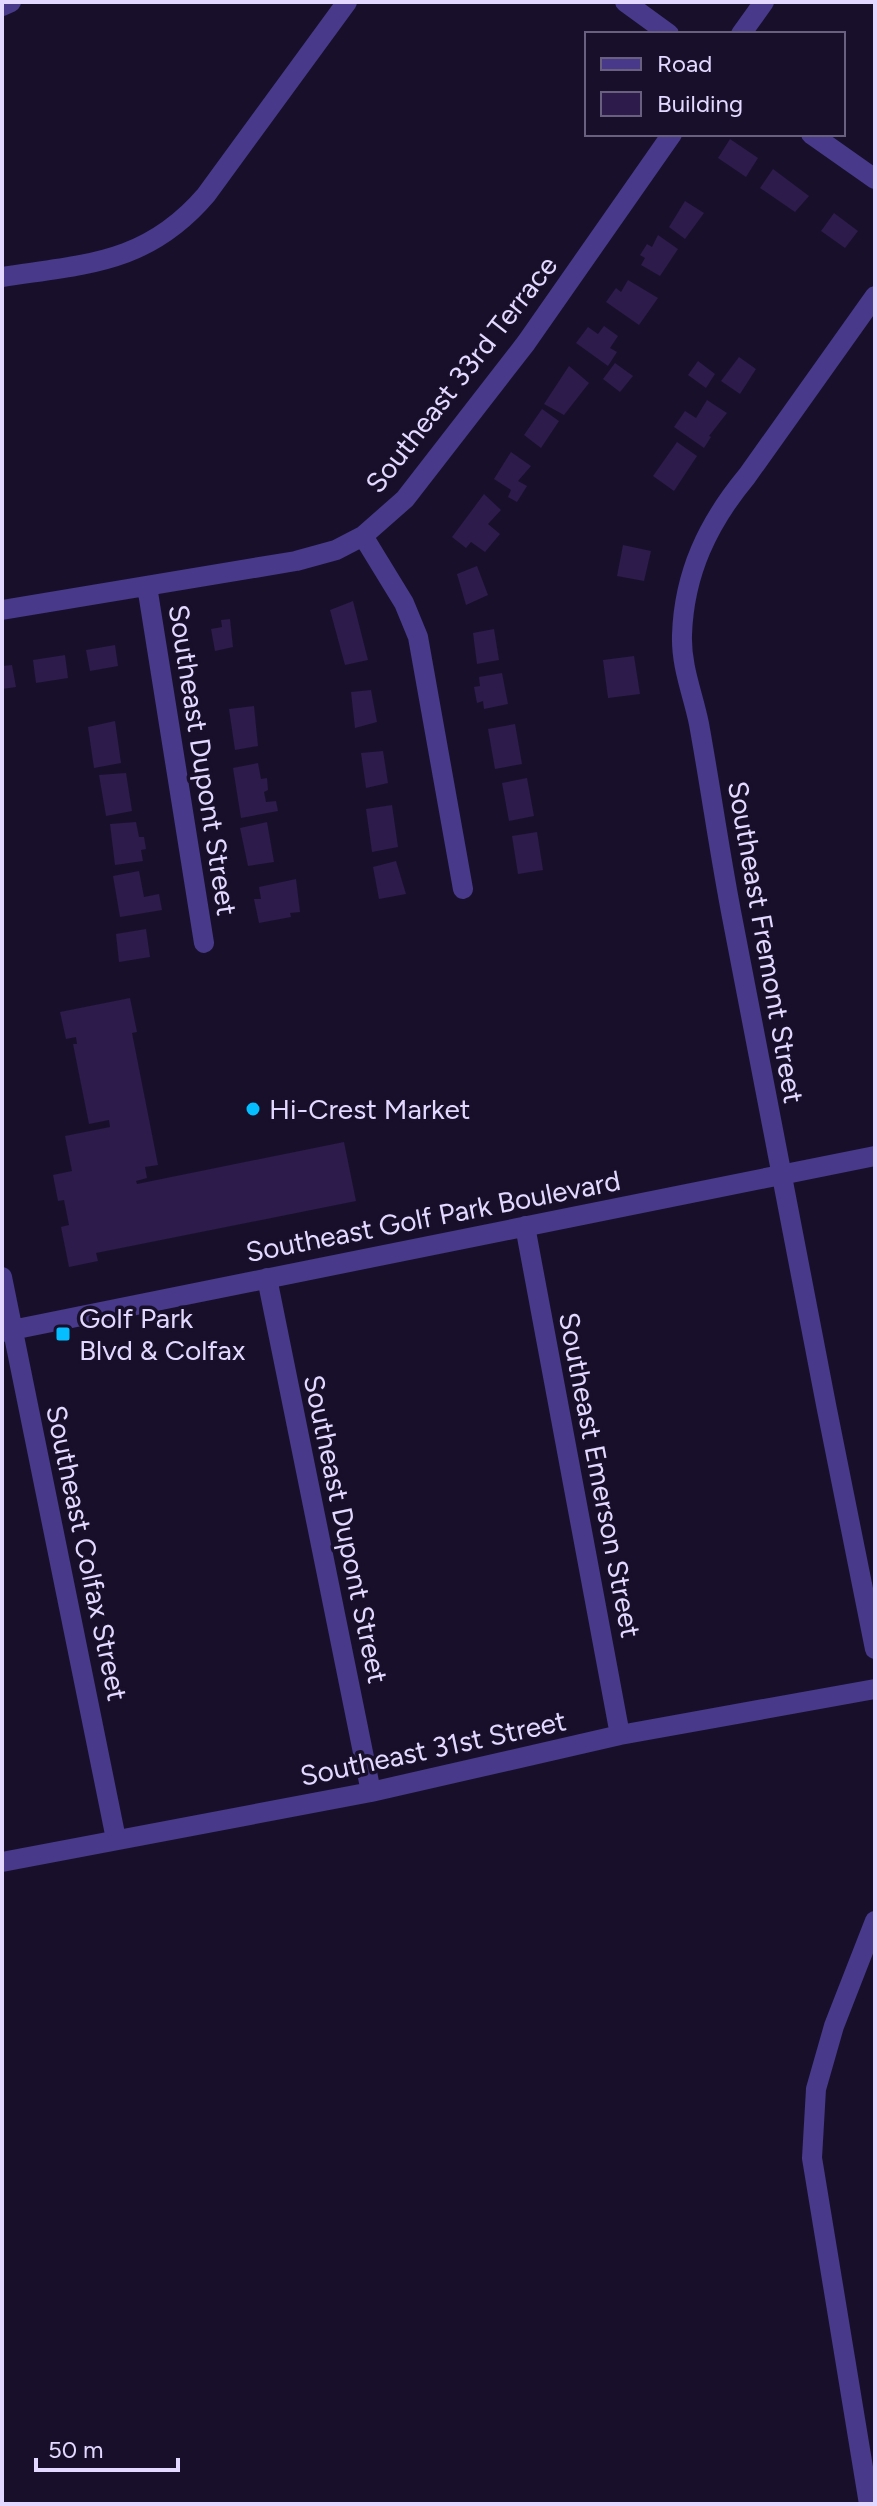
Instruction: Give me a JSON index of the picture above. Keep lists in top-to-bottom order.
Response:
{
  "streets": {
    "street": [
      "Southeast 33rd Terrace",
      "Southeast Dupont Street",
      "Southeast Fremont Street",
      "Southeast Golf Park Boulevard",
      "Southeast Emerson Street",
      "Southeast Colfax Street",
      "Southeast 31st Street"
    ]
  },
  "crossings": [
    ["Southeast 33rd Terrace", "Southeast Dupont Street"],
    ["Southeast Dupont Street", "Southeast Golf Park Boulevard"],
    ["Southeast Dupont Street", "Southeast 31st Street"],
    ["Southeast Fremont Street", "Southeast Golf Park Boulevard"],
    ["Southeast Golf Park Boulevard", "Southeast Emerson Street"],
    ["Southeast Golf Park Boulevard", "Southeast Colfax Street"],
    ["Southeast Emerson Street", "Southeast 31st Street"],
    ["Southeast Colfax Street", "Southeast 31st Street"]
  ],
  "places": {
    "other": ["Hi-Crest Market"],
    "transit": ["Golf Park Blvd & Colfax"]
  },
  "legend": ["Road", "Building"],
  "scale_bar": "50 m"
}
